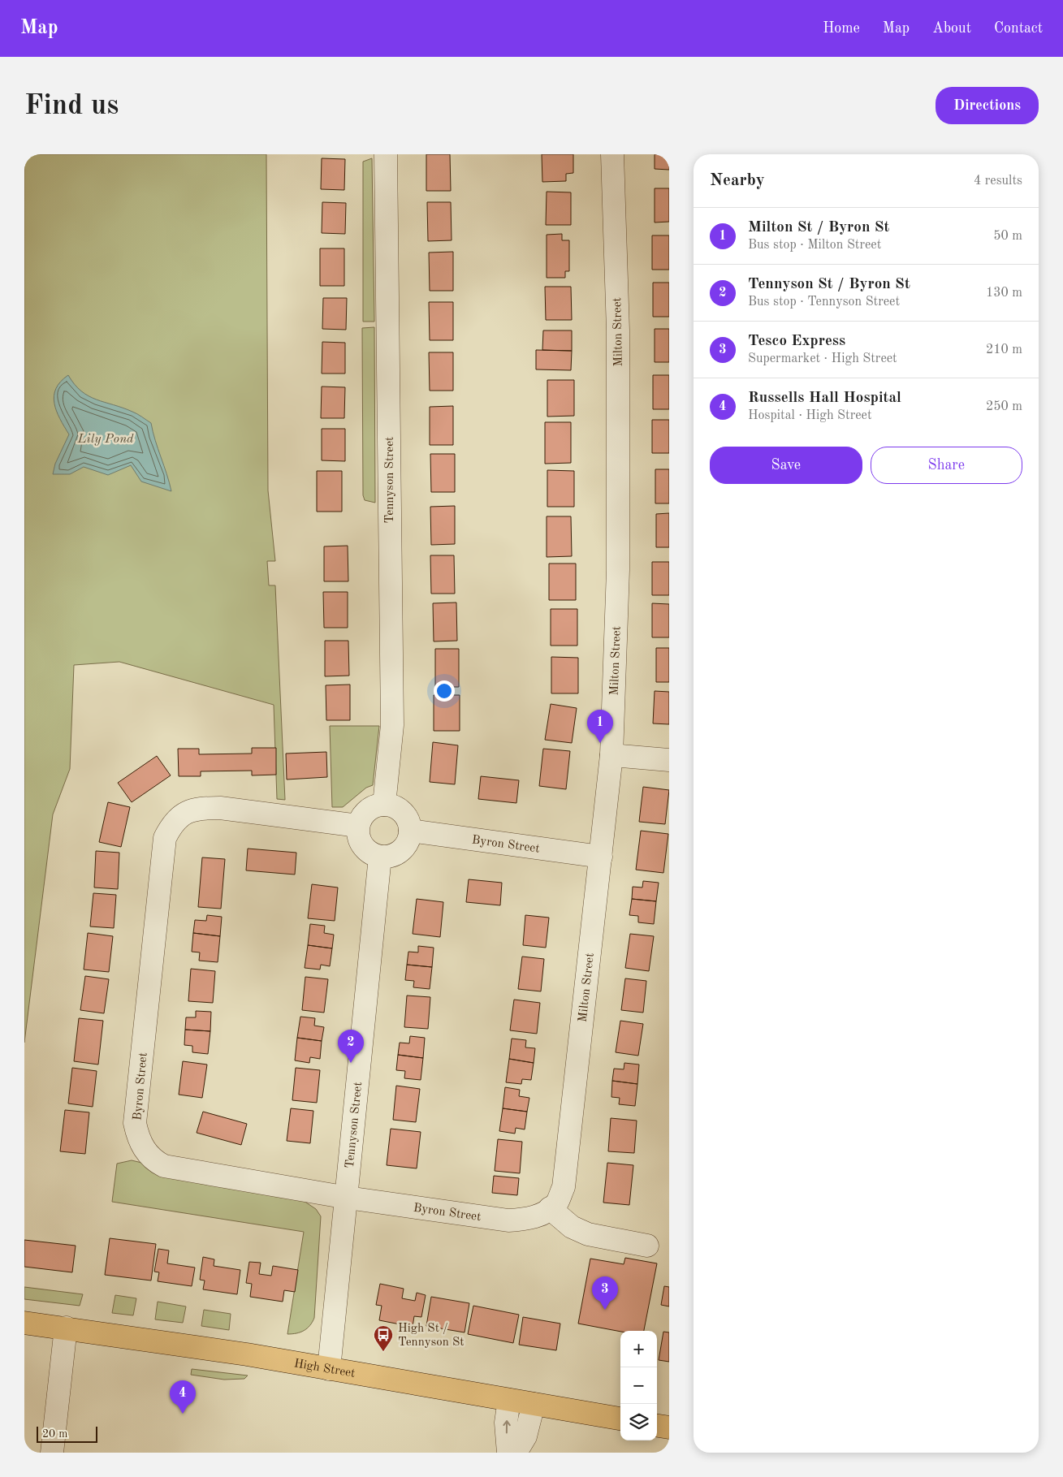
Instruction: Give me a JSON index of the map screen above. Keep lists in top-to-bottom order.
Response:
{
  "streets": {
    "main road": ["High Street"],
    "street": ["Milton Street", "Tennyson Street", "Byron Street"]
  },
  "crossings": [
    ["Milton Street", "Byron Street"],
    ["Tennyson Street", "Byron Street"],
    ["Tennyson Street", "High Street"]
  ],
  "water": ["Lily Pond"],
  "places": {
    "bus stop": ["High St / Tennyson St"]
  },
  "scale_bar": "20 m",
  "page": {
    "header": "Map",
    "nav": [
      "Home",
      "Map",
      "About",
      "Contact"
    ],
    "buttons": [
      "Directions",
      ["Save", "Share"]
    ],
    "title": "Find us",
    "heading": ["Nearby", "4 results"],
    "list": [
      {
        "mark": "1",
        "name": "Milton St / Byron St",
        "note": "Bus stop · Milton Street",
        "value": "50 m"
      },
      {
        "mark": "2",
        "name": "Tennyson St / Byron St",
        "note": "Bus stop · Tennyson Street",
        "value": "130 m"
      },
      {
        "mark": "3",
        "name": "Tesco Express",
        "note": "Supermarket · High Street",
        "value": "210 m"
      },
      {
        "mark": "4",
        "name": "Russells Hall Hospital",
        "note": "Hospital · High Street",
        "value": "250 m"
      }
    ],
    "pins": [
      "1",
      "2",
      "3",
      "4"
    ],
    "map_buttons": ["+", "−"],
    "scale": "20 m"
  }
}
